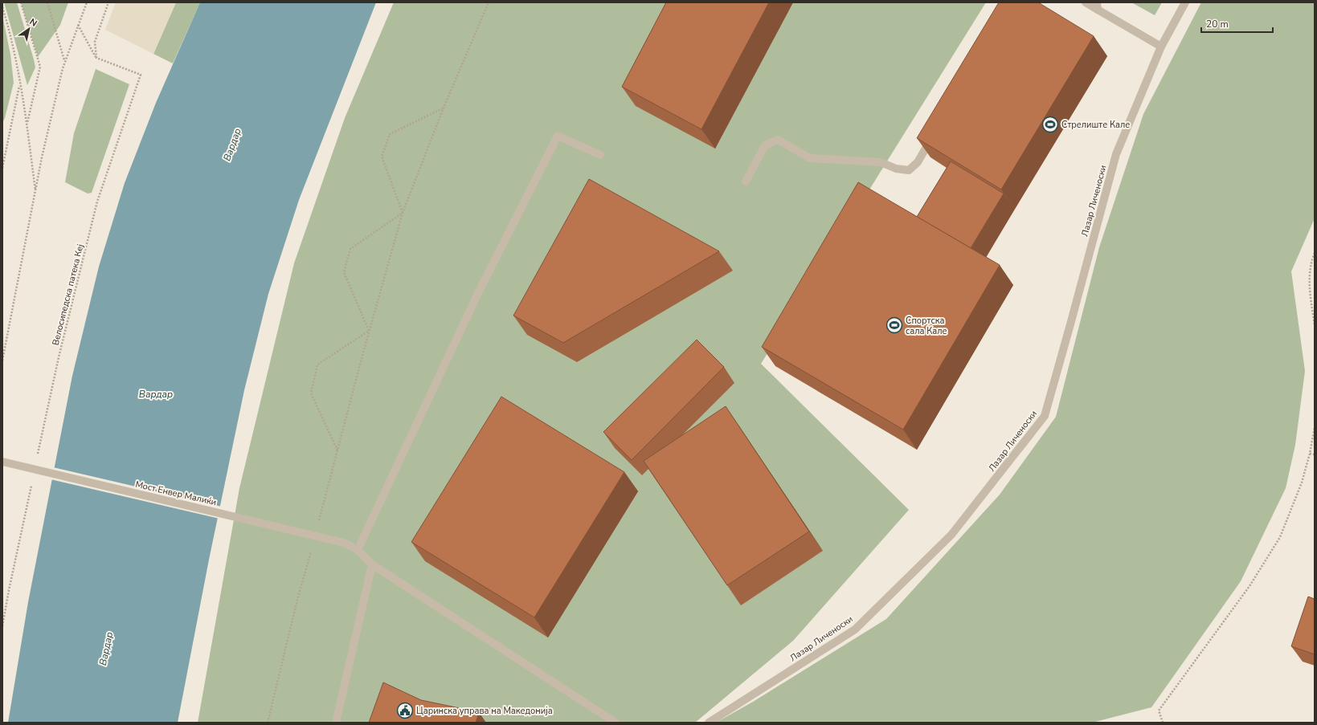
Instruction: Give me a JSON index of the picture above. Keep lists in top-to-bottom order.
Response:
{
  "streets": {
    "street": ["Лазар Личеноски", "Мост Енвер Малиќи"],
    "path": ["Велосипедска патека Кеј"]
  },
  "water": ["Вардар"],
  "places": {
    "sports": ["Стрелиште Кале", "Спортска сала Кале"],
    "public building": ["Царинска управа на Македонија"]
  },
  "scale_bar": "20 m",
  "north": "top right"
}
